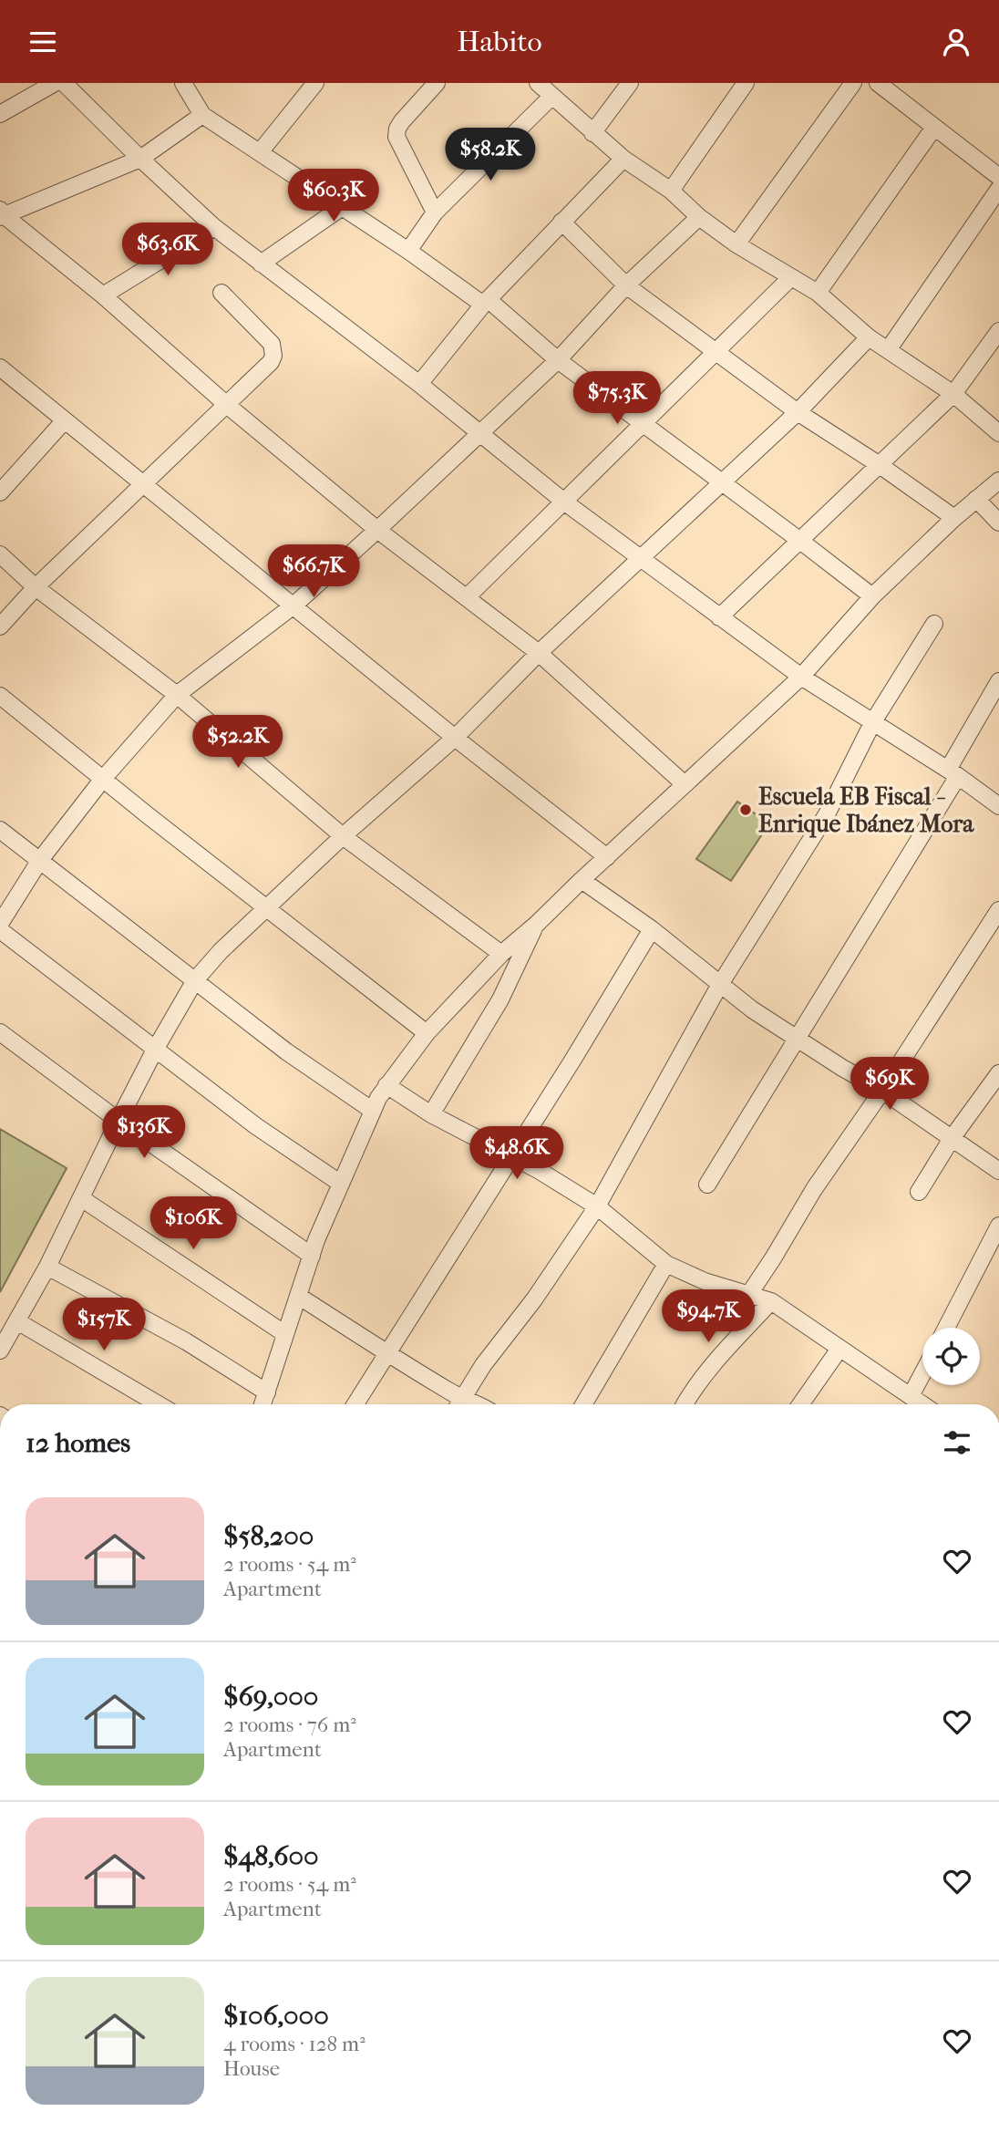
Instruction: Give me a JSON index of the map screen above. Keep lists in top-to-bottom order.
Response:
{
  "places": ["Escuela EB Fiscal - Enrique Ibánez Mora"],
  "page": {
    "header": "Habito",
    "price": [
      "$58.2K",
      "$60.3K",
      "$63.6K",
      "$75.3K",
      "$66.7K",
      "$52.2K",
      "$69K",
      "$136K",
      "$48.6K",
      "$106K",
      "$94.7K",
      "$157K"
    ],
    "heading": "12 homes",
    "list": [
      {
        "name": "$58,200",
        "note": "2 rooms · 54 m² · Apartment"
      },
      {
        "name": "$69,000",
        "note": "2 rooms · 76 m² · Apartment"
      },
      {
        "name": "$48,600",
        "note": "2 rooms · 54 m² · Apartment"
      },
      {
        "name": "$106,000",
        "note": "4 rooms · 128 m² · House"
      }
    ]
  }
}
